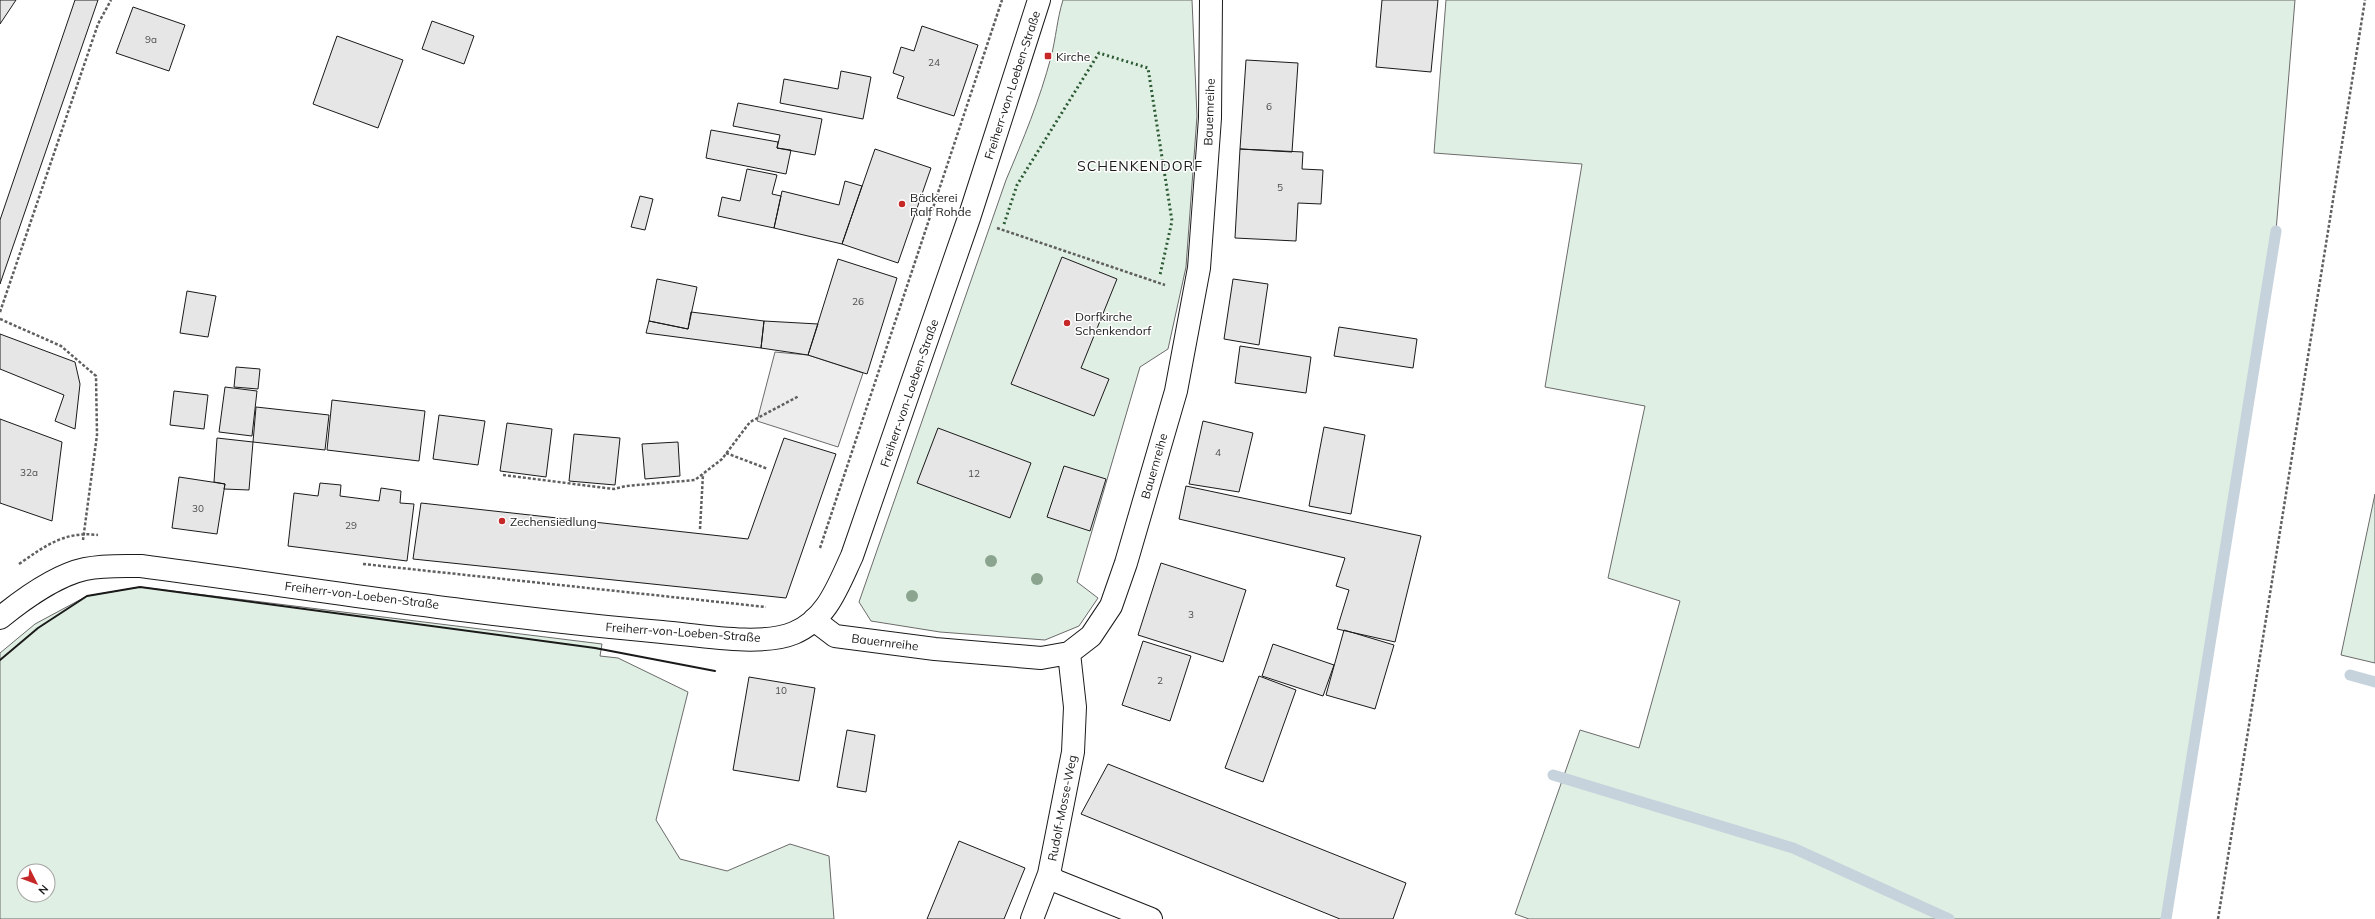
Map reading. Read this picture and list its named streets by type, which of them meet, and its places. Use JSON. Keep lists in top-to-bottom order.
{
  "streets": {
    "main road": ["Freiherr-von-Loeben-Straße", "Bauernreihe", "Rudolf-Mosse-Weg"]
  },
  "crossings": [
    ["Freiherr-von-Loeben-Straße", "Bauernreihe"],
    ["Bauernreihe", "Rudolf-Mosse-Weg"]
  ],
  "districts": ["SCHENKENDORF"],
  "places": {
    "transit": ["Kirche"],
    "other": ["Bäckerei Ralf Rohde", "Dorfkirche Schenkendorf", "Zechensiedlung"]
  },
  "house_numbers": [
    "9a",
    "24",
    "6",
    "5",
    "26",
    "4",
    "32a",
    "12",
    "30",
    "29",
    "3",
    "2",
    "10"
  ],
  "north": "bottom right"
}
